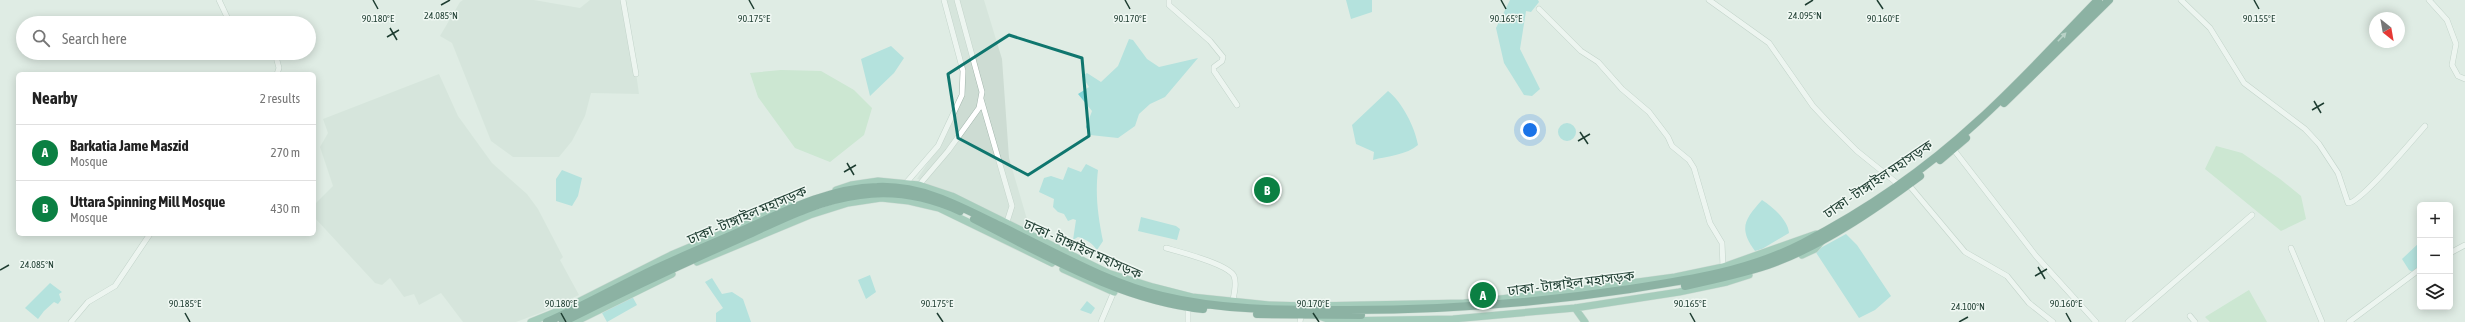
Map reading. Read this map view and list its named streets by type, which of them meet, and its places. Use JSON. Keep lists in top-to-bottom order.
{
  "streets": {
    "highway": ["ঢাকা - টাঙ্গাইল মহাসড়ক"]
  },
  "north": "bottom right",
  "page": {
    "search": "Search here",
    "heading": ["Nearby", "2 results"],
    "list": [
      {
        "mark": "A",
        "name": "Barkatia Jame Maszid",
        "note": "Mosque",
        "value": "270 m"
      },
      {
        "mark": "B",
        "name": "Uttara Spinning Mill Mosque",
        "note": "Mosque",
        "value": "430 m"
      }
    ],
    "pins": ["B", "A"],
    "map_buttons": ["+", "−"]
  },
  "coordinates": [
    "24.085°N",
    "24.095°N",
    "90.175°E",
    "90.170°E",
    "90.165°E",
    "90.180°E",
    "90.160°E",
    "90.155°E",
    "90.185°E",
    "24.100°N"
  ]
}
